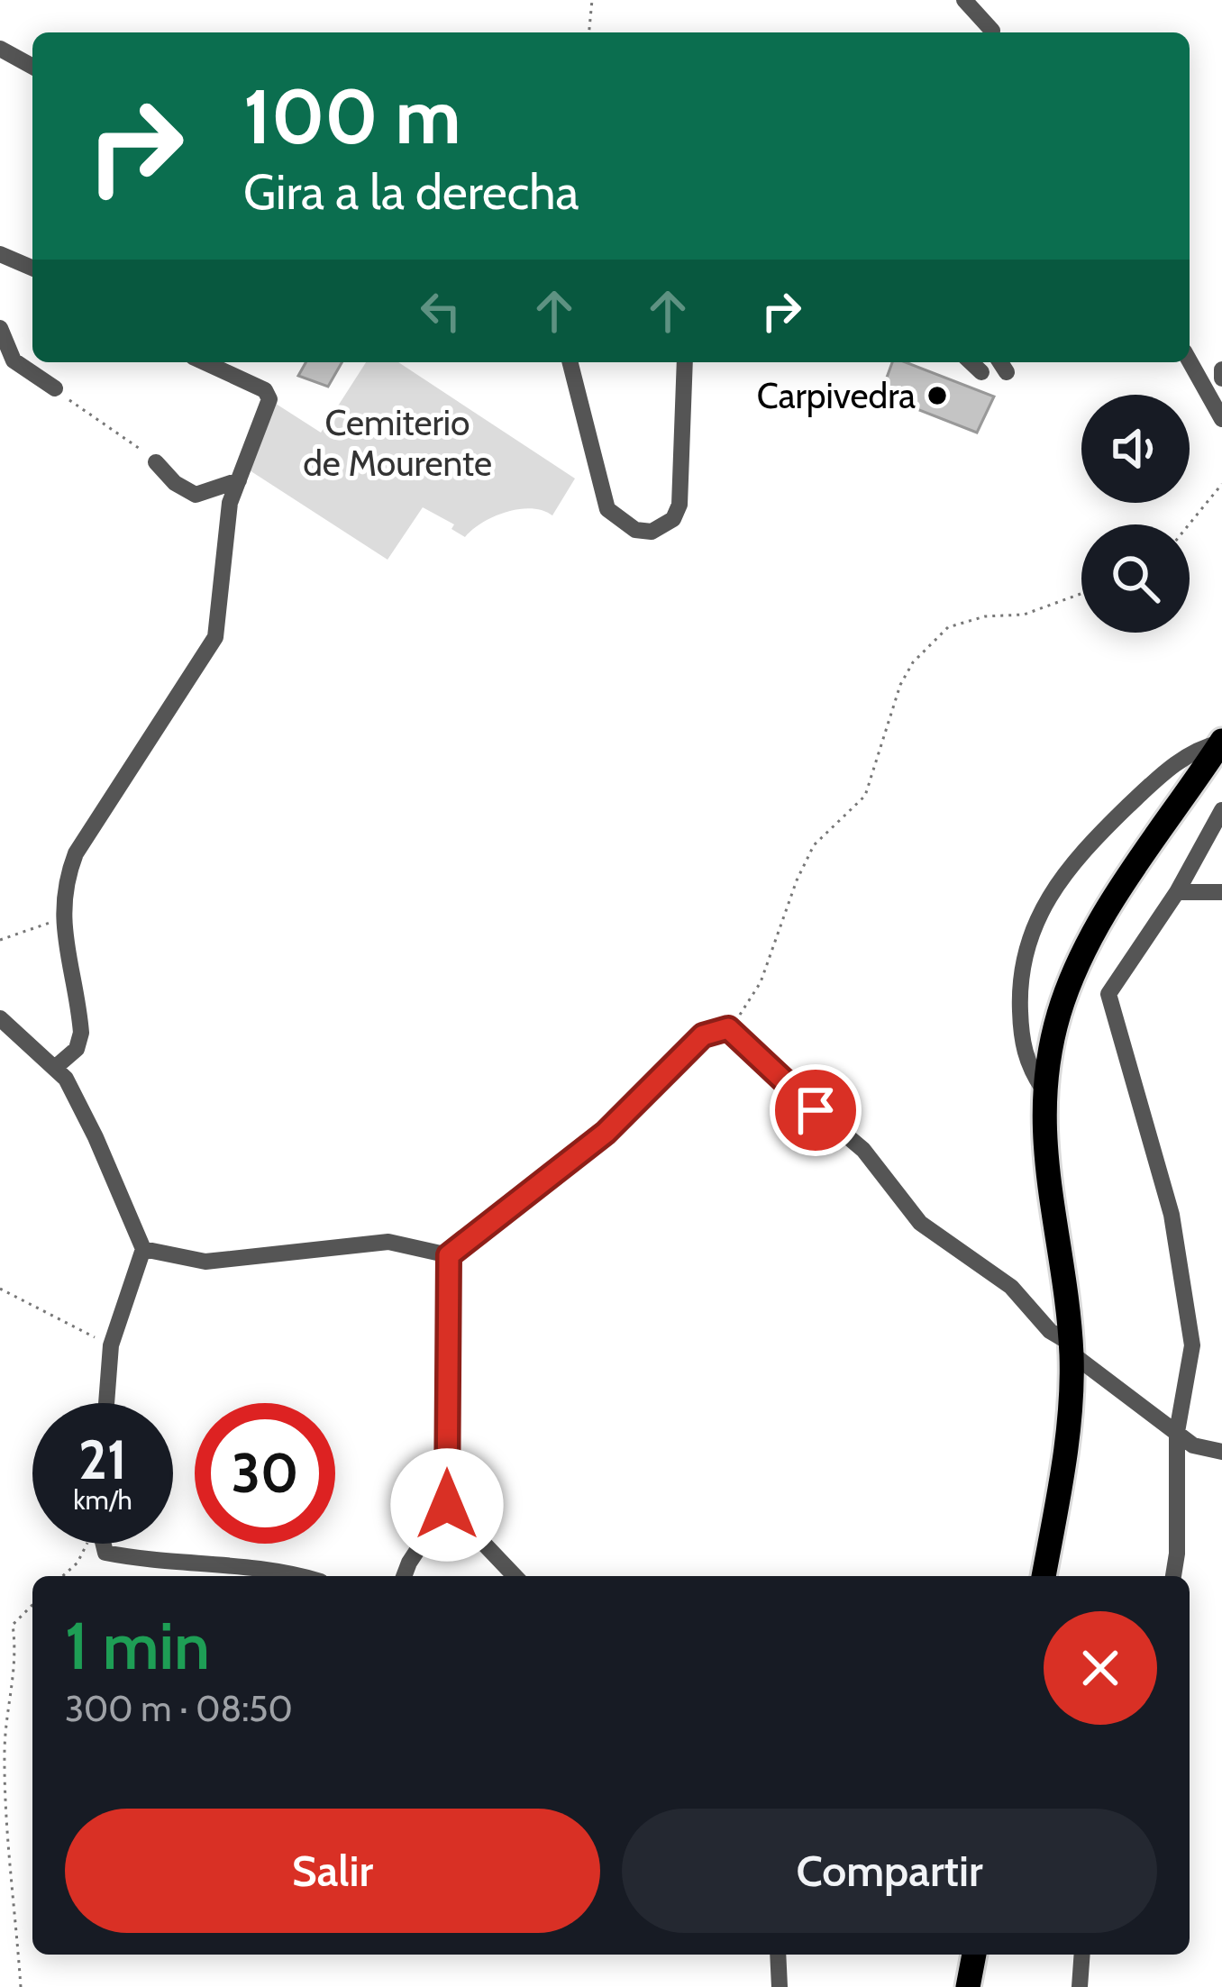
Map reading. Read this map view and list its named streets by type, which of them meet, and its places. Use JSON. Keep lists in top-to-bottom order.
{
  "parks": ["Cemiterio de Mourente"],
  "places": ["Carpivedra"],
  "page": {
    "turn": ["100 m", "Gira a la derecha"],
    "speed": "21 km/h",
    "limit": "30",
    "heading": ["1 min", "300 m · 08:50"],
    "buttons": ["Salir", "Compartir"]
  }
}
